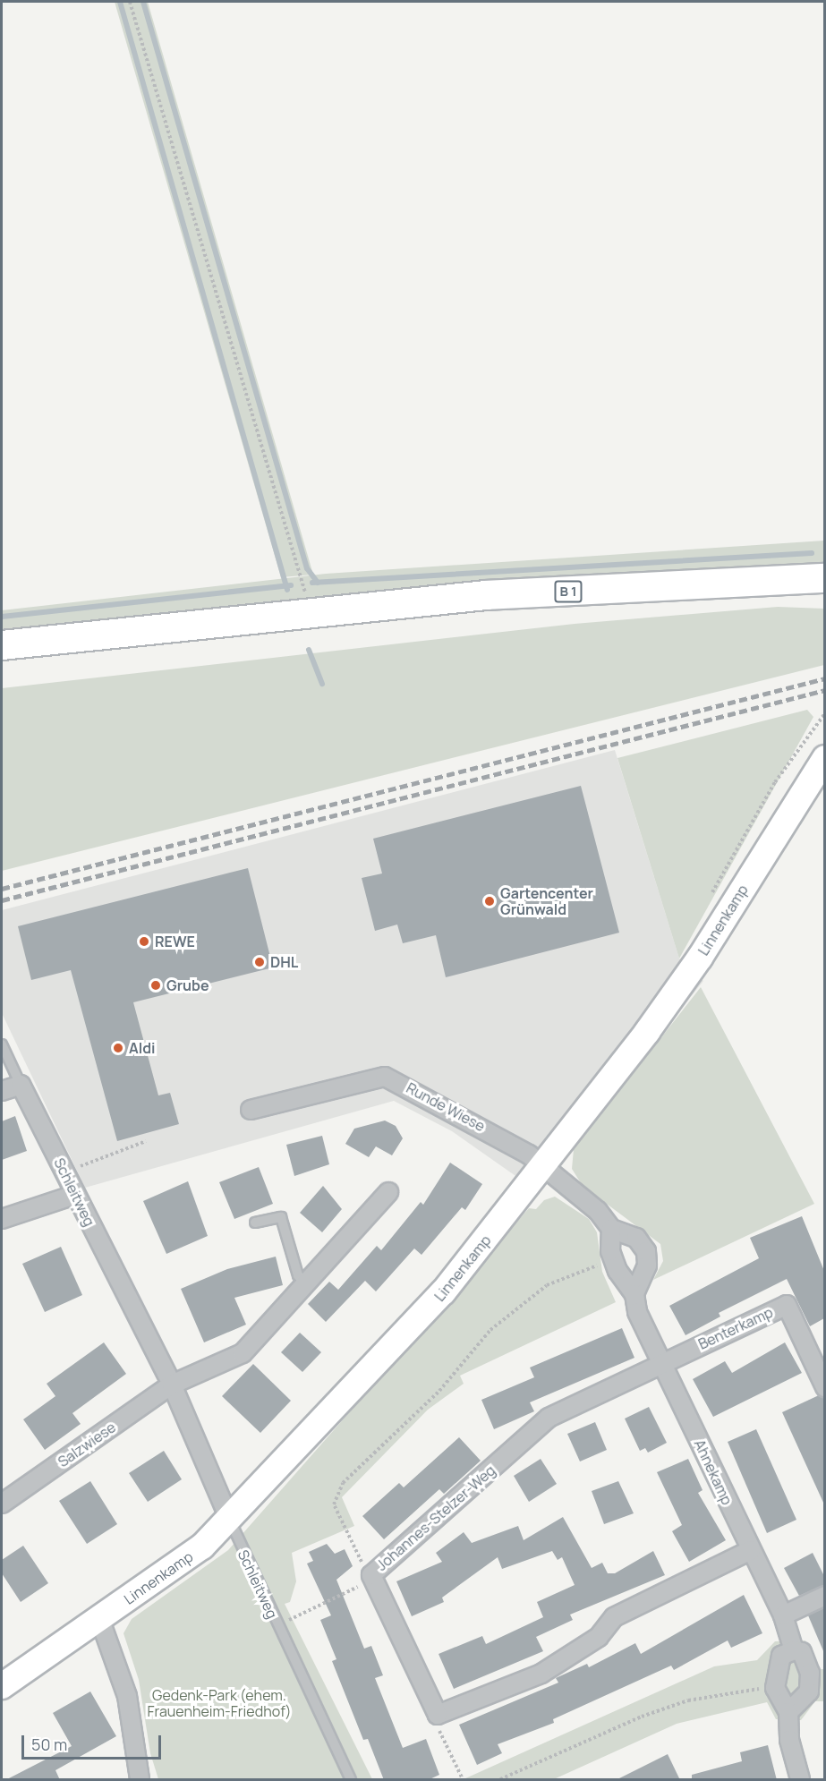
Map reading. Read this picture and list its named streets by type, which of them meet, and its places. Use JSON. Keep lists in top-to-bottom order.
{
  "streets": {
    "main road": ["B 1", "Linnenkamp"],
    "street": [
      "Runde Wiese",
      "Schleitweg",
      "Benterkamp",
      "Salzwiese",
      "Ahnekamp",
      "Johannes-Stelzer-Weg"
    ]
  },
  "crossings": [
    ["Linnenkamp", "Runde Wiese"],
    ["Linnenkamp", "Schleitweg"],
    ["Runde Wiese", "Ahnekamp"],
    ["Schleitweg", "Salzwiese"],
    ["Benterkamp", "Ahnekamp"],
    ["Benterkamp", "Johannes-Stelzer-Weg"],
    ["Ahnekamp", "Johannes-Stelzer-Weg"]
  ],
  "parks": ["Gedenk-Park (ehem. Frauenheim-Friedhof)"],
  "places": [
    "Gartencenter Grünwald",
    "REWE",
    "DHL",
    "Grube",
    "Aldi"
  ],
  "scale_bar": "50 m"
}
